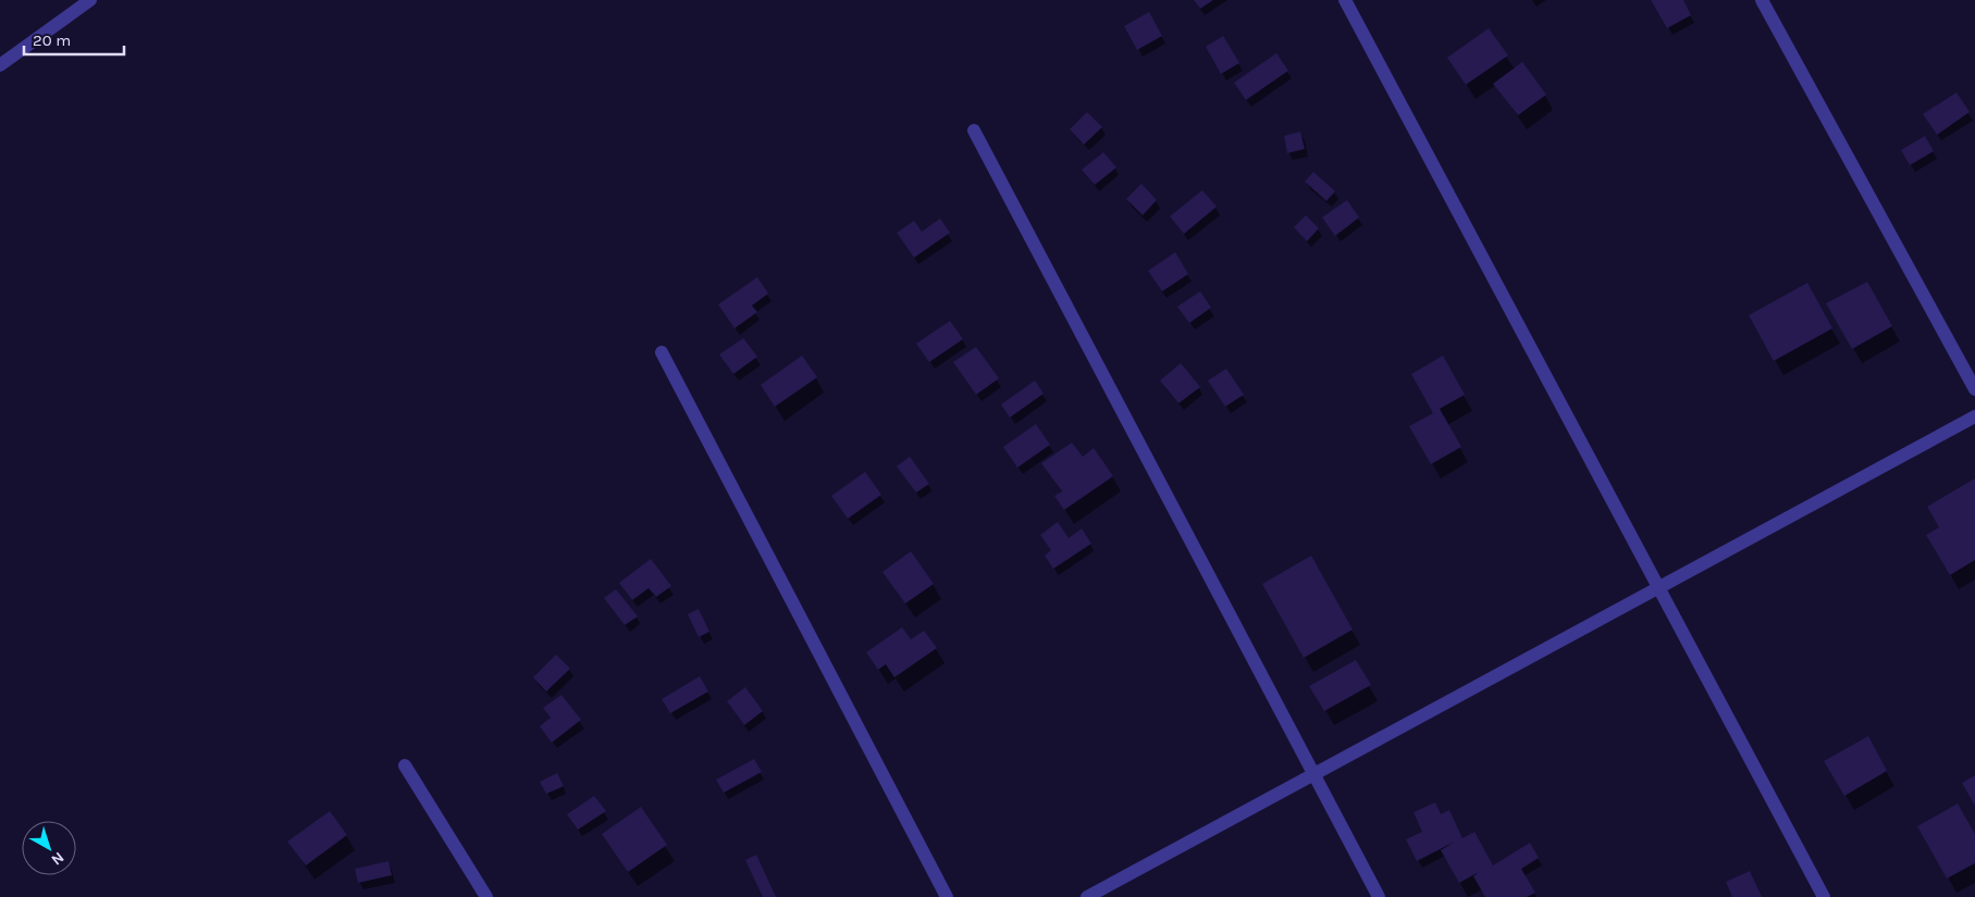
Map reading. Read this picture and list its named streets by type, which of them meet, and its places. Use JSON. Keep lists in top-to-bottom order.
{
  "scale_bar": "20 m",
  "north": "bottom right"
}
